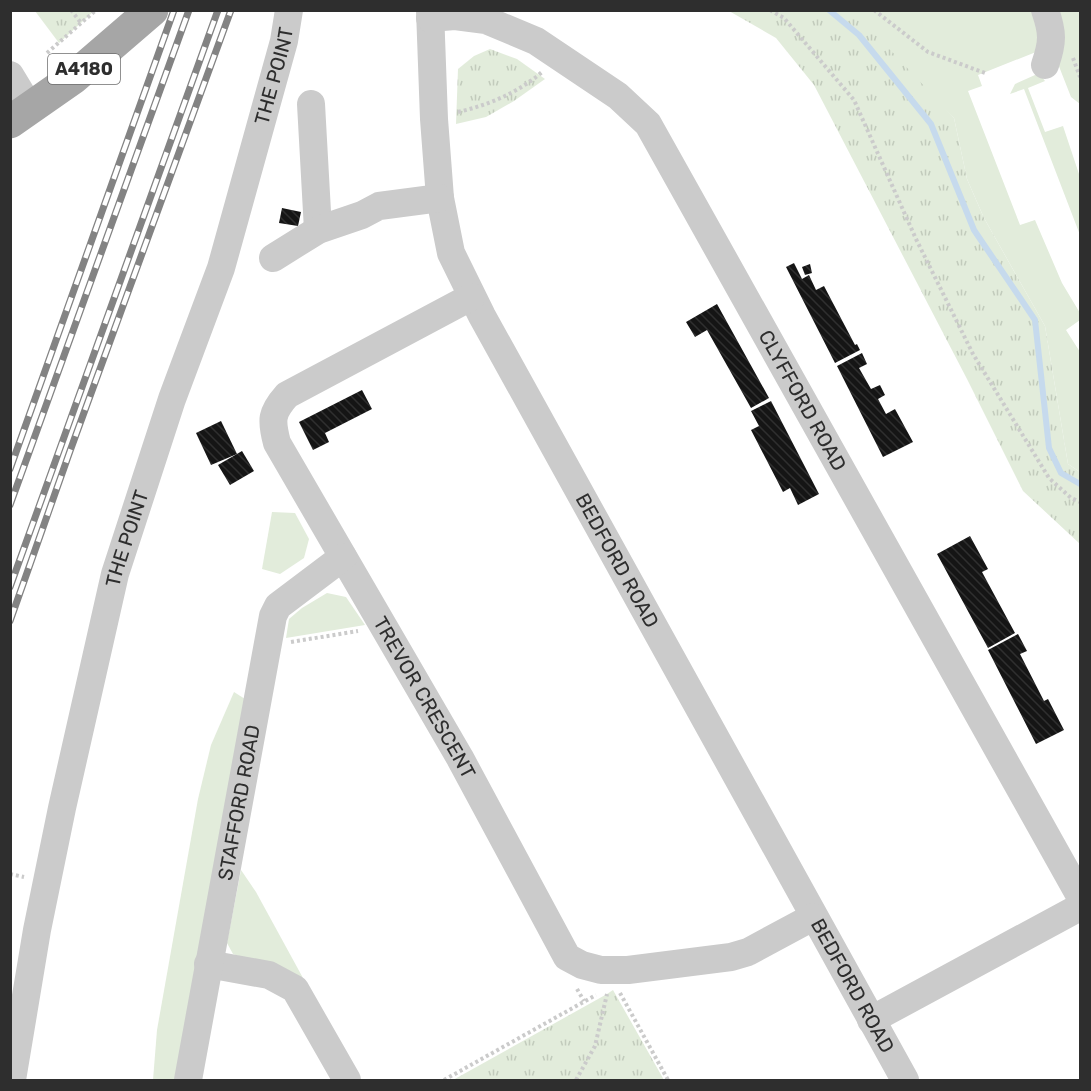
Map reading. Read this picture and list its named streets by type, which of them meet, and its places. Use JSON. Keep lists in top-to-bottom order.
{
  "streets": {
    "main road": ["A4180"],
    "street": [
      "THE POINT",
      "CLYFFORD ROAD",
      "BEDFORD ROAD",
      "TREVOR CRESCENT",
      "STAFFORD ROAD"
    ]
  },
  "crossings": [
    ["CLYFFORD ROAD", "BEDFORD ROAD"],
    ["BEDFORD ROAD", "TREVOR CRESCENT"],
    ["TREVOR CRESCENT", "STAFFORD ROAD"]
  ]
}
